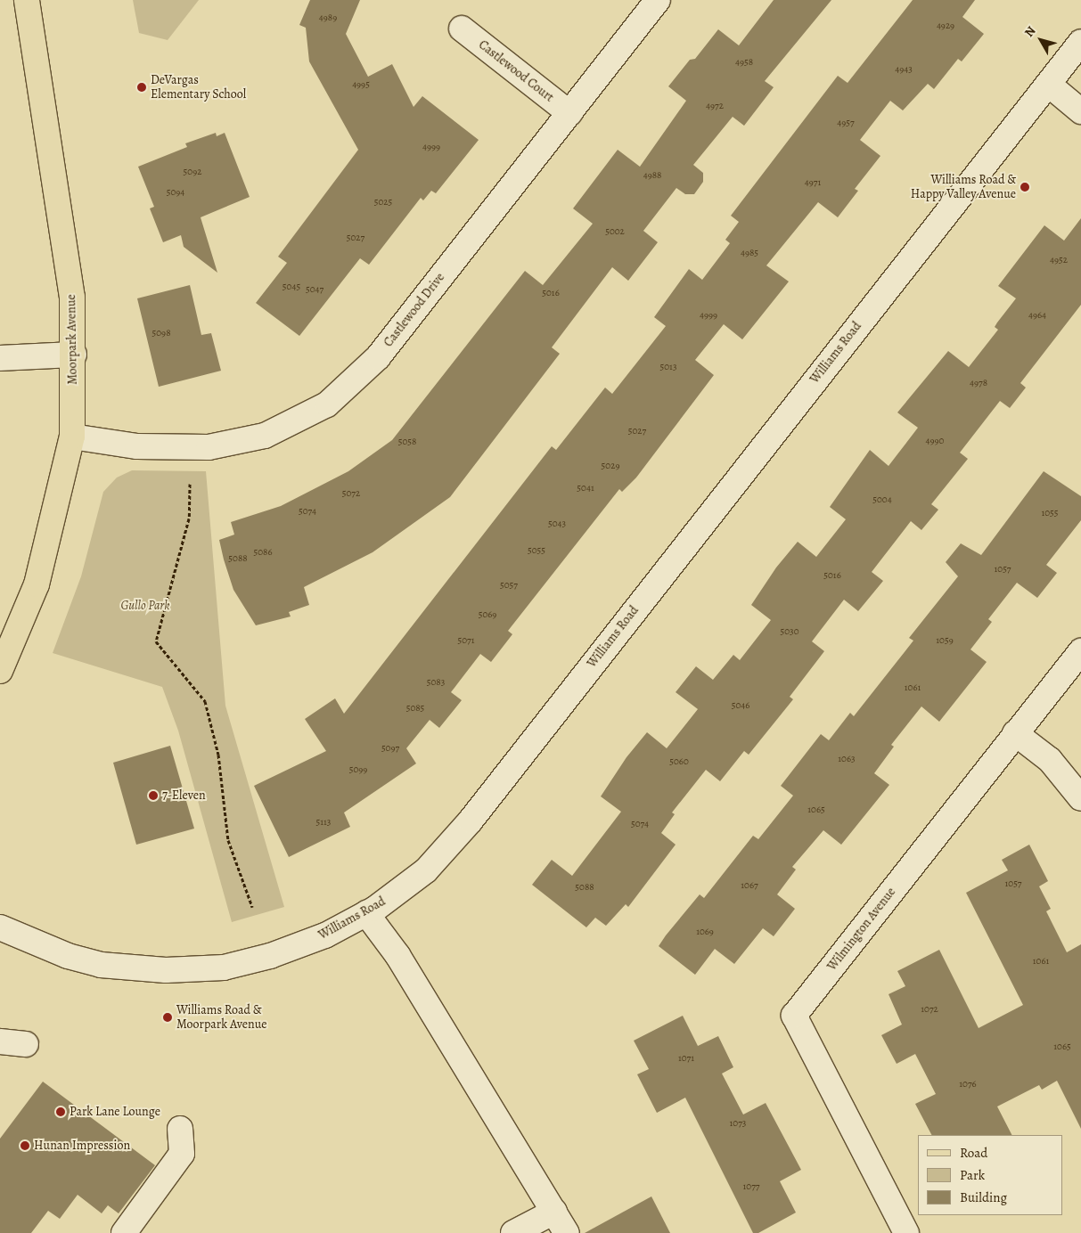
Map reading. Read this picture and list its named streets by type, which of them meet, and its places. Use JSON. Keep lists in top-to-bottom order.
{
  "streets": {
    "main road": ["Moorpark Avenue"],
    "street": [
      "Castlewood Court",
      "Castlewood Drive",
      "Williams Road",
      "Wilmington Avenue"
    ]
  },
  "crossings": [
    ["Castlewood Court", "Castlewood Drive"],
    ["Castlewood Drive", "Moorpark Avenue"]
  ],
  "parks": ["Gullo Park"],
  "places": [
    "DeVargas Elementary School",
    "Williams Road & Happy Valley Avenue",
    "7-Eleven",
    "Williams Road & Moorpark Avenue",
    "Park Lane Lounge",
    "Hunan Impression"
  ],
  "house_numbers": [
    "4989",
    "4929",
    "4958",
    "4943",
    "4995",
    "4972",
    "4957",
    "4999",
    "5092",
    "4988",
    "4971",
    "5094",
    "5025",
    "5002",
    "5027",
    "4985",
    "4952",
    "5045",
    "5047",
    "5016",
    "4999",
    "4964",
    "5098",
    "5013",
    "4978",
    "5027",
    "4990",
    "5058",
    "5029",
    "5041",
    "5072",
    "5004",
    "5074",
    "1055",
    "5043",
    "5055",
    "5086",
    "5088",
    "1057",
    "5016",
    "5057",
    "5069",
    "5030",
    "5071",
    "1059",
    "5083",
    "1061",
    "5046",
    "5085",
    "5097",
    "1063",
    "5060",
    "5099",
    "1065",
    "5113",
    "5074",
    "1057",
    "1067",
    "5088",
    "1069",
    "1061",
    "1072",
    "1065",
    "1071",
    "1076",
    "1073",
    "1077"
  ],
  "legend": ["Road", "Park", "Building"],
  "north": "top left"
}
